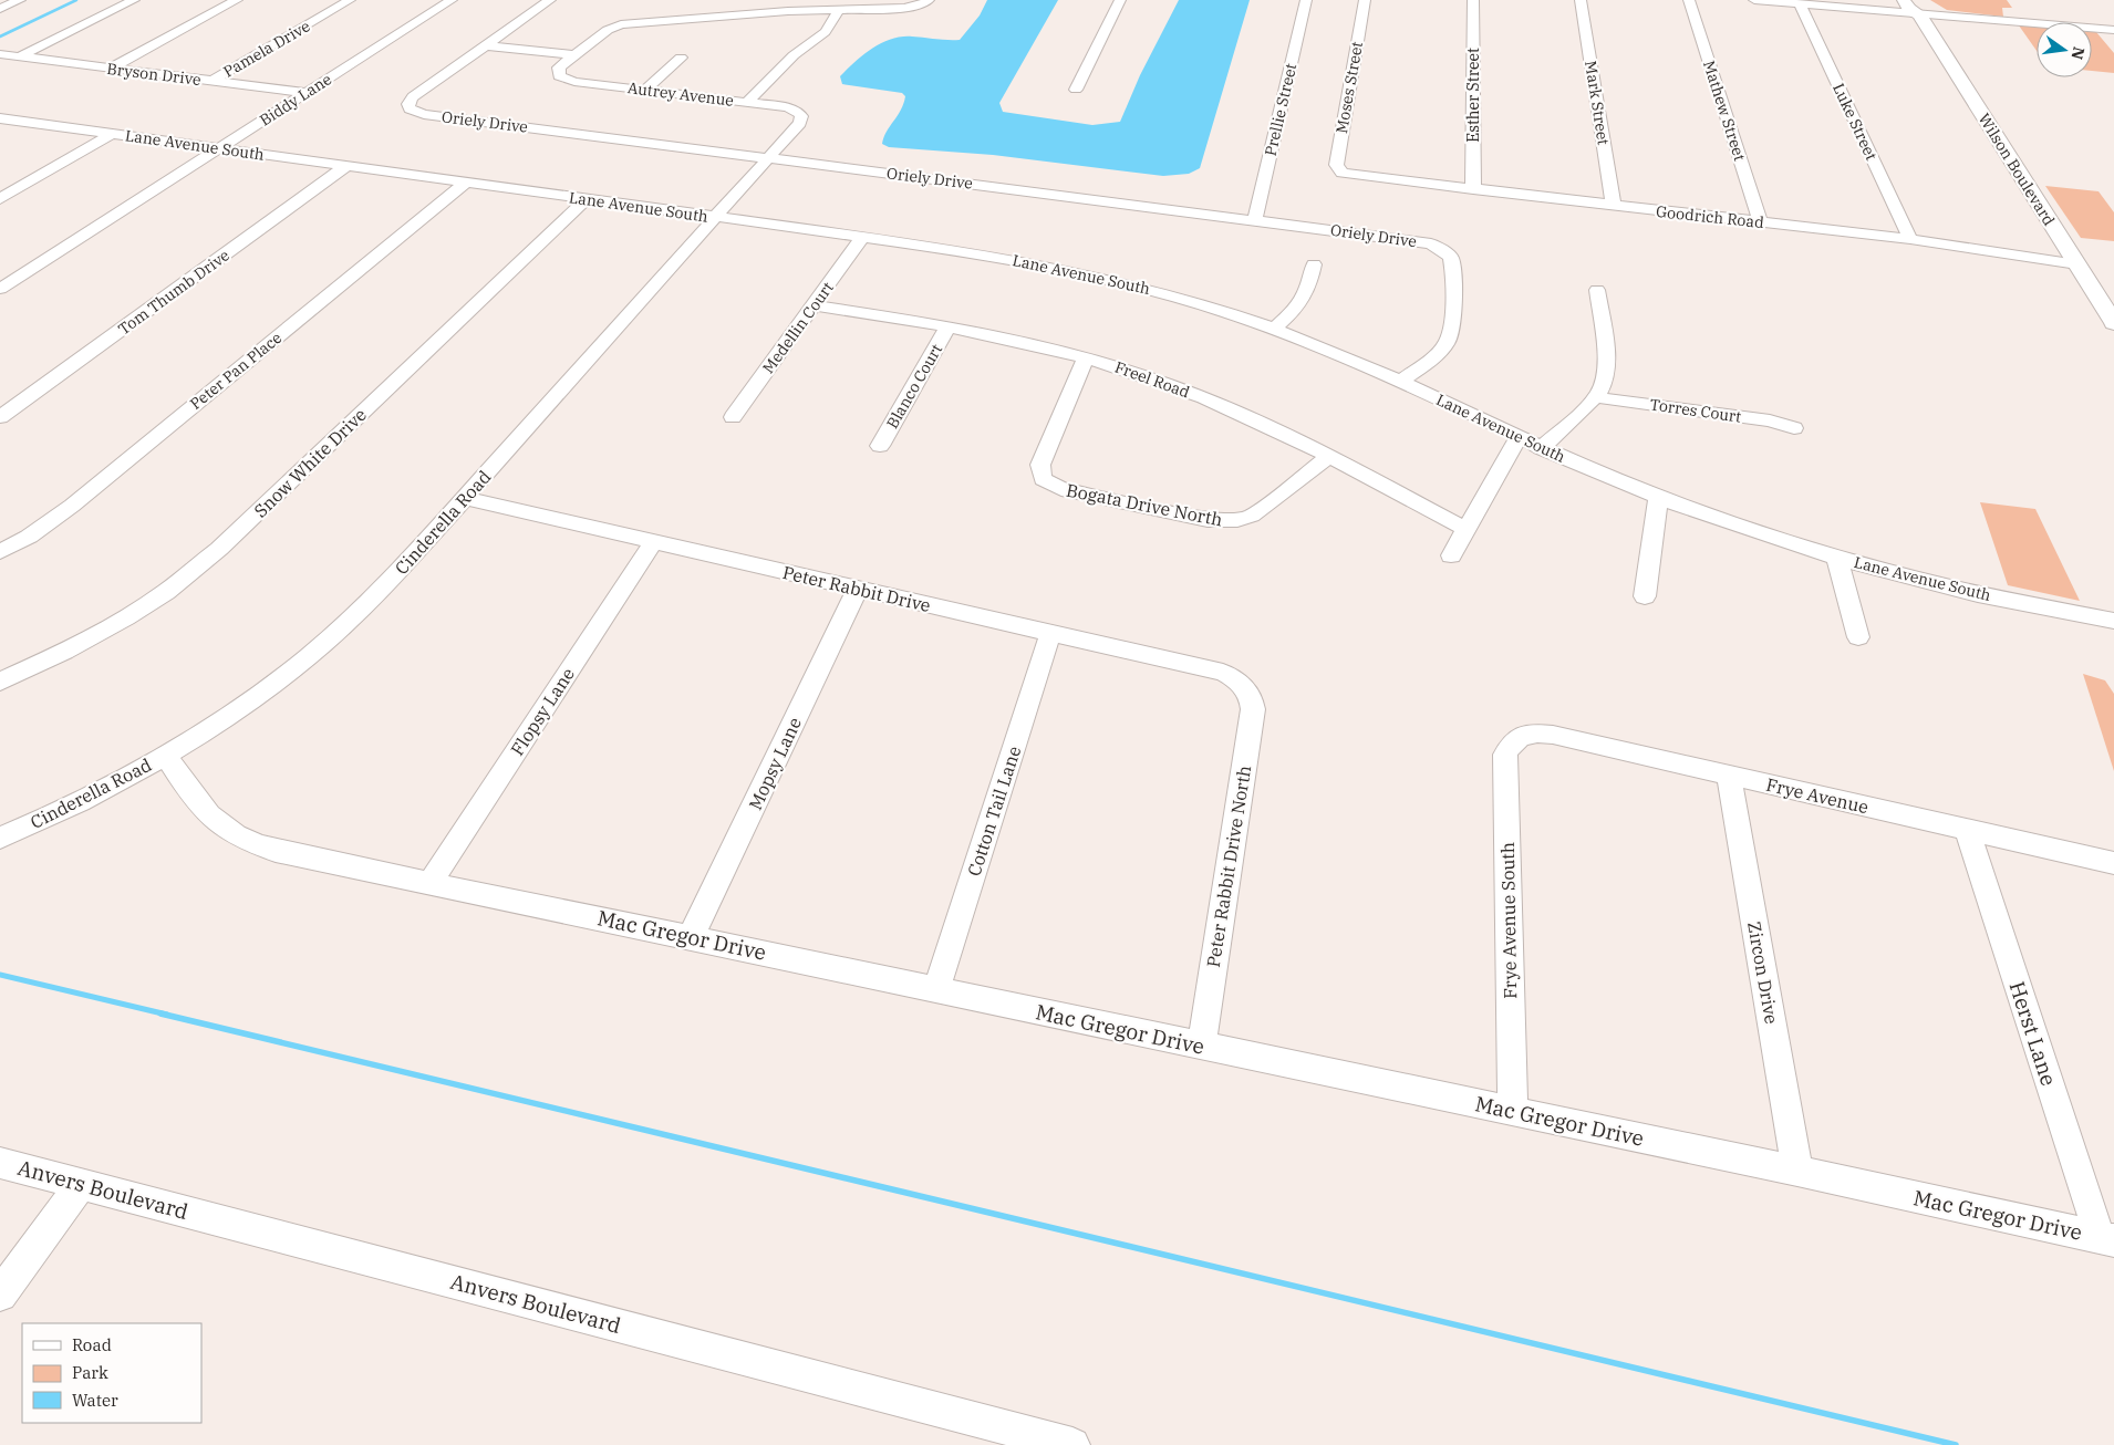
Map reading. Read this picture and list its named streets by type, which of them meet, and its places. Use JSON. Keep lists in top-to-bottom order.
{
  "streets": {
    "main road": ["Wilson Boulevard"],
    "street": [
      "Pamela Drive",
      "Bryson Drive",
      "Moses Street",
      "Autrey Avenue",
      "Esther Street",
      "Biddy Lane",
      "Mark Street",
      "Prellie Street",
      "Mathew Street",
      "Oriely Drive",
      "Luke Street",
      "Lane Avenue South",
      "Goodrich Road",
      "Tom Thumb Drive",
      "Medellin Court",
      "Peter Pan Place",
      "Freel Road",
      "Blanco Court",
      "Torres Court",
      "Snow White Drive",
      "Bogata Drive North",
      "Cinderella Road",
      "Peter Rabbit Drive",
      "Flopsy Lane",
      "Mopsy Lane",
      "Frye Avenue",
      "Cotton Tail Lane",
      "Peter Rabbit Drive North",
      "Frye Avenue South",
      "Mac Gregor Drive",
      "Zircon Drive",
      "Herst Lane",
      "Anvers Boulevard"
    ]
  },
  "crossings": [
    ["Pamela Drive", "Bryson Drive"],
    ["Bryson Drive", "Biddy Lane"],
    ["Moses Street", "Goodrich Road"],
    ["Autrey Avenue", "Cinderella Road"],
    ["Esther Street", "Goodrich Road"],
    ["Biddy Lane", "Lane Avenue South"],
    ["Mark Street", "Goodrich Road"],
    ["Prellie Street", "Oriely Drive"],
    ["Mathew Street", "Goodrich Road"],
    ["Oriely Drive", "Lane Avenue South"],
    ["Oriely Drive", "Cinderella Road"],
    ["Luke Street", "Goodrich Road"],
    ["Lane Avenue South", "Tom Thumb Drive"],
    ["Lane Avenue South", "Medellin Court"],
    ["Lane Avenue South", "Peter Pan Place"],
    ["Lane Avenue South", "Snow White Drive"],
    ["Lane Avenue South", "Cinderella Road"],
    ["Wilson Boulevard", "Goodrich Road"],
    ["Medellin Court", "Freel Road"],
    ["Freel Road", "Blanco Court"],
    ["Freel Road", "Bogata Drive North"],
    ["Cinderella Road", "Peter Rabbit Drive"],
    ["Cinderella Road", "Mac Gregor Drive"],
    ["Peter Rabbit Drive", "Flopsy Lane"],
    ["Peter Rabbit Drive", "Mopsy Lane"],
    ["Peter Rabbit Drive", "Cotton Tail Lane"],
    ["Peter Rabbit Drive", "Peter Rabbit Drive North"],
    ["Flopsy Lane", "Mac Gregor Drive"],
    ["Mopsy Lane", "Mac Gregor Drive"],
    ["Frye Avenue", "Frye Avenue South"],
    ["Frye Avenue", "Zircon Drive"],
    ["Frye Avenue", "Herst Lane"],
    ["Cotton Tail Lane", "Mac Gregor Drive"],
    ["Peter Rabbit Drive North", "Mac Gregor Drive"],
    ["Frye Avenue South", "Mac Gregor Drive"],
    ["Mac Gregor Drive", "Zircon Drive"],
    ["Mac Gregor Drive", "Herst Lane"]
  ],
  "legend": ["Road", "Park", "Water"],
  "north": "right"
}
